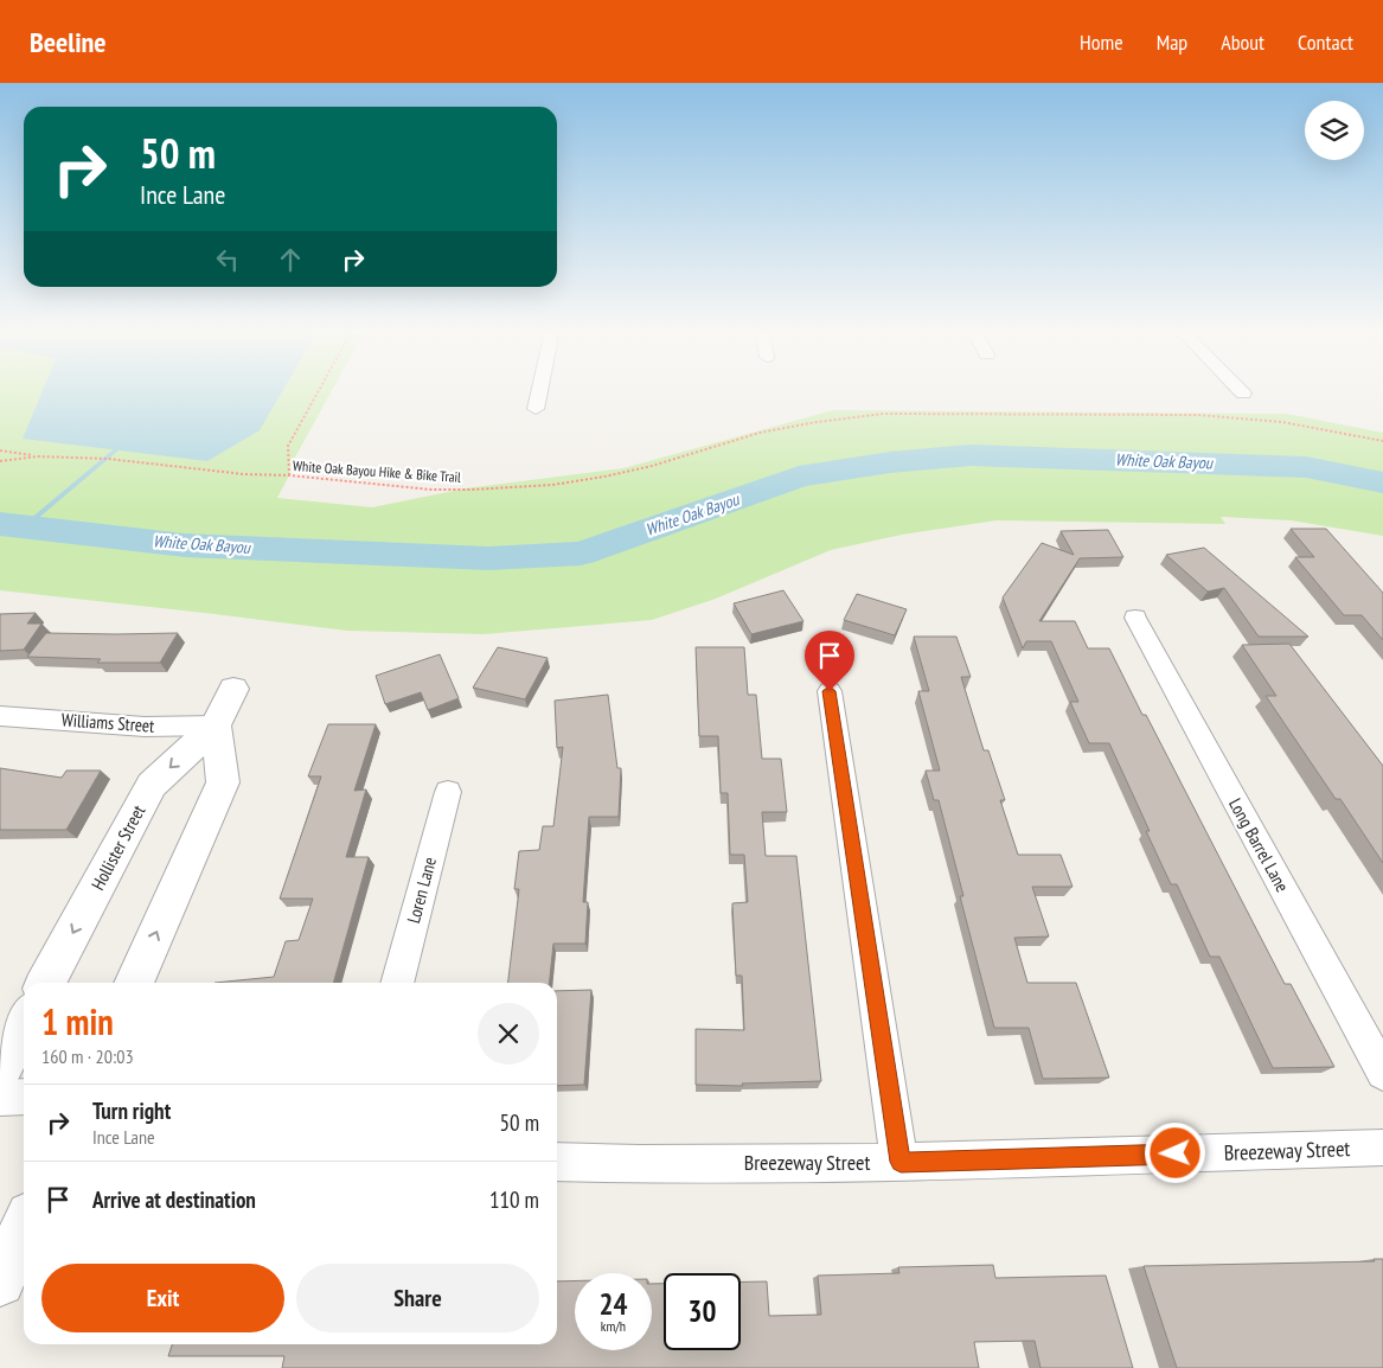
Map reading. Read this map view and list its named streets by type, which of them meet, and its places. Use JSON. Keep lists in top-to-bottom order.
{
  "streets": {
    "street": [
      "Williams Street",
      "Long Barrel Lane",
      "Hollister Street",
      "Loren Lane",
      "Breezeway Street"
    ],
    "path": ["White Oak Bayou Hike & Bike Trail"]
  },
  "crossings": [
    ["Williams Street", "Hollister Street"]
  ],
  "water": ["White Oak Bayou"],
  "page": {
    "header": "Beeline",
    "nav": [
      "Home",
      "Map",
      "About",
      "Contact"
    ],
    "turn": ["50 m", "Ince Lane"],
    "heading": ["1 min", "160 m · 20:03"],
    "list": [
      {
        "name": "Turn right",
        "note": "Ince Lane",
        "value": "50 m"
      },
      {
        "name": "Arrive at destination",
        "value": "110 m"
      }
    ],
    "buttons": ["Exit", "Share"],
    "speed": "24 km/h",
    "limit": "30"
  }
}
